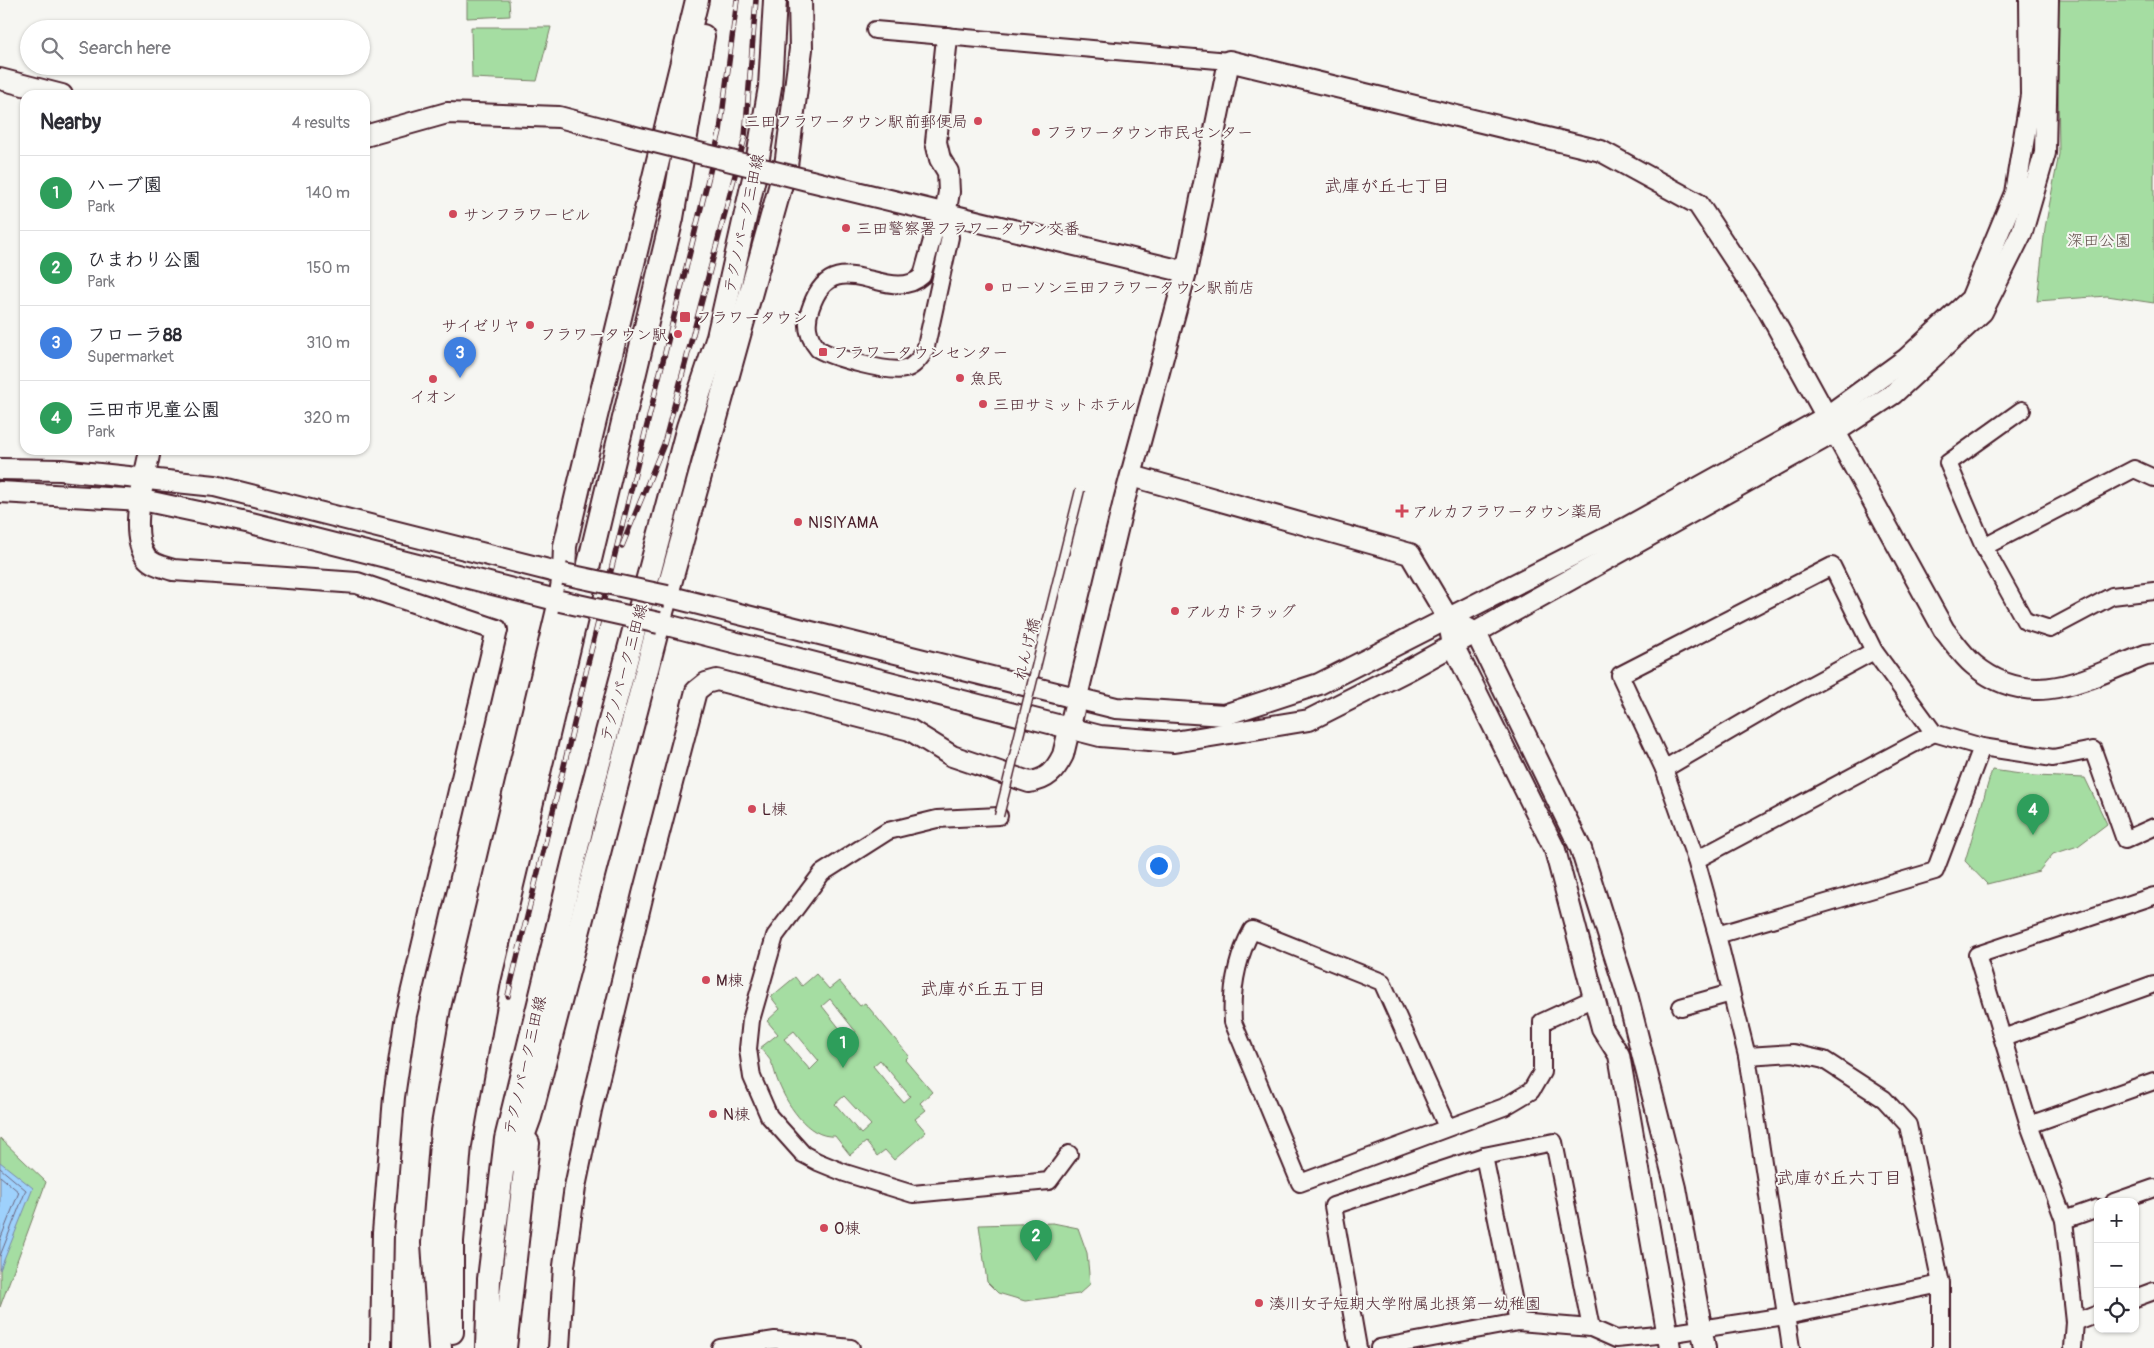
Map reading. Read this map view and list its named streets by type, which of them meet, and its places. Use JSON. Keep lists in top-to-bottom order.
{
  "streets": {
    "main road": ["テクノパーク三田線"],
    "lane": ["れんげ橋"]
  },
  "districts": ["武庫が丘七丁目", "武庫が丘五丁目", "武庫が丘六丁目"],
  "parks": ["深田公園"],
  "places": {
    "other": [
      "三田フラワータウン駅前郵便局",
      "フラワータウン市民センター",
      "サンフラワービル",
      "三田警察署フラワータウン交番",
      "ローソン三田フラワータウン駅前店",
      "サイゼリヤ",
      "フラワータウン駅",
      "魚民",
      "イオン",
      "三田サミットホテル",
      "NISIYAMA",
      "アルカドラッグ",
      "L棟",
      "M棟",
      "N棟",
      "O棟",
      "湊川女子短期大学附属北摂第一幼稚園"
    ],
    "transit": ["フラワータウン", "フラワータウンセンター"],
    "health": ["アルカフラワータウン薬局"]
  },
  "page": {
    "search": "Search here",
    "heading": ["Nearby", "4 results"],
    "list": [
      {
        "mark": "1",
        "name": "ハーブ園",
        "note": "Park",
        "value": "140 m"
      },
      {
        "mark": "2",
        "name": "ひまわり公園",
        "note": "Park",
        "value": "150 m"
      },
      {
        "mark": "3",
        "name": "フローラ88",
        "note": "Supermarket",
        "value": "310 m"
      },
      {
        "mark": "4",
        "name": "三田市児童公園",
        "note": "Park",
        "value": "320 m"
      }
    ],
    "pins": [
      "3",
      "4",
      "1",
      "2"
    ],
    "map_buttons": ["+", "−"]
  }
}
